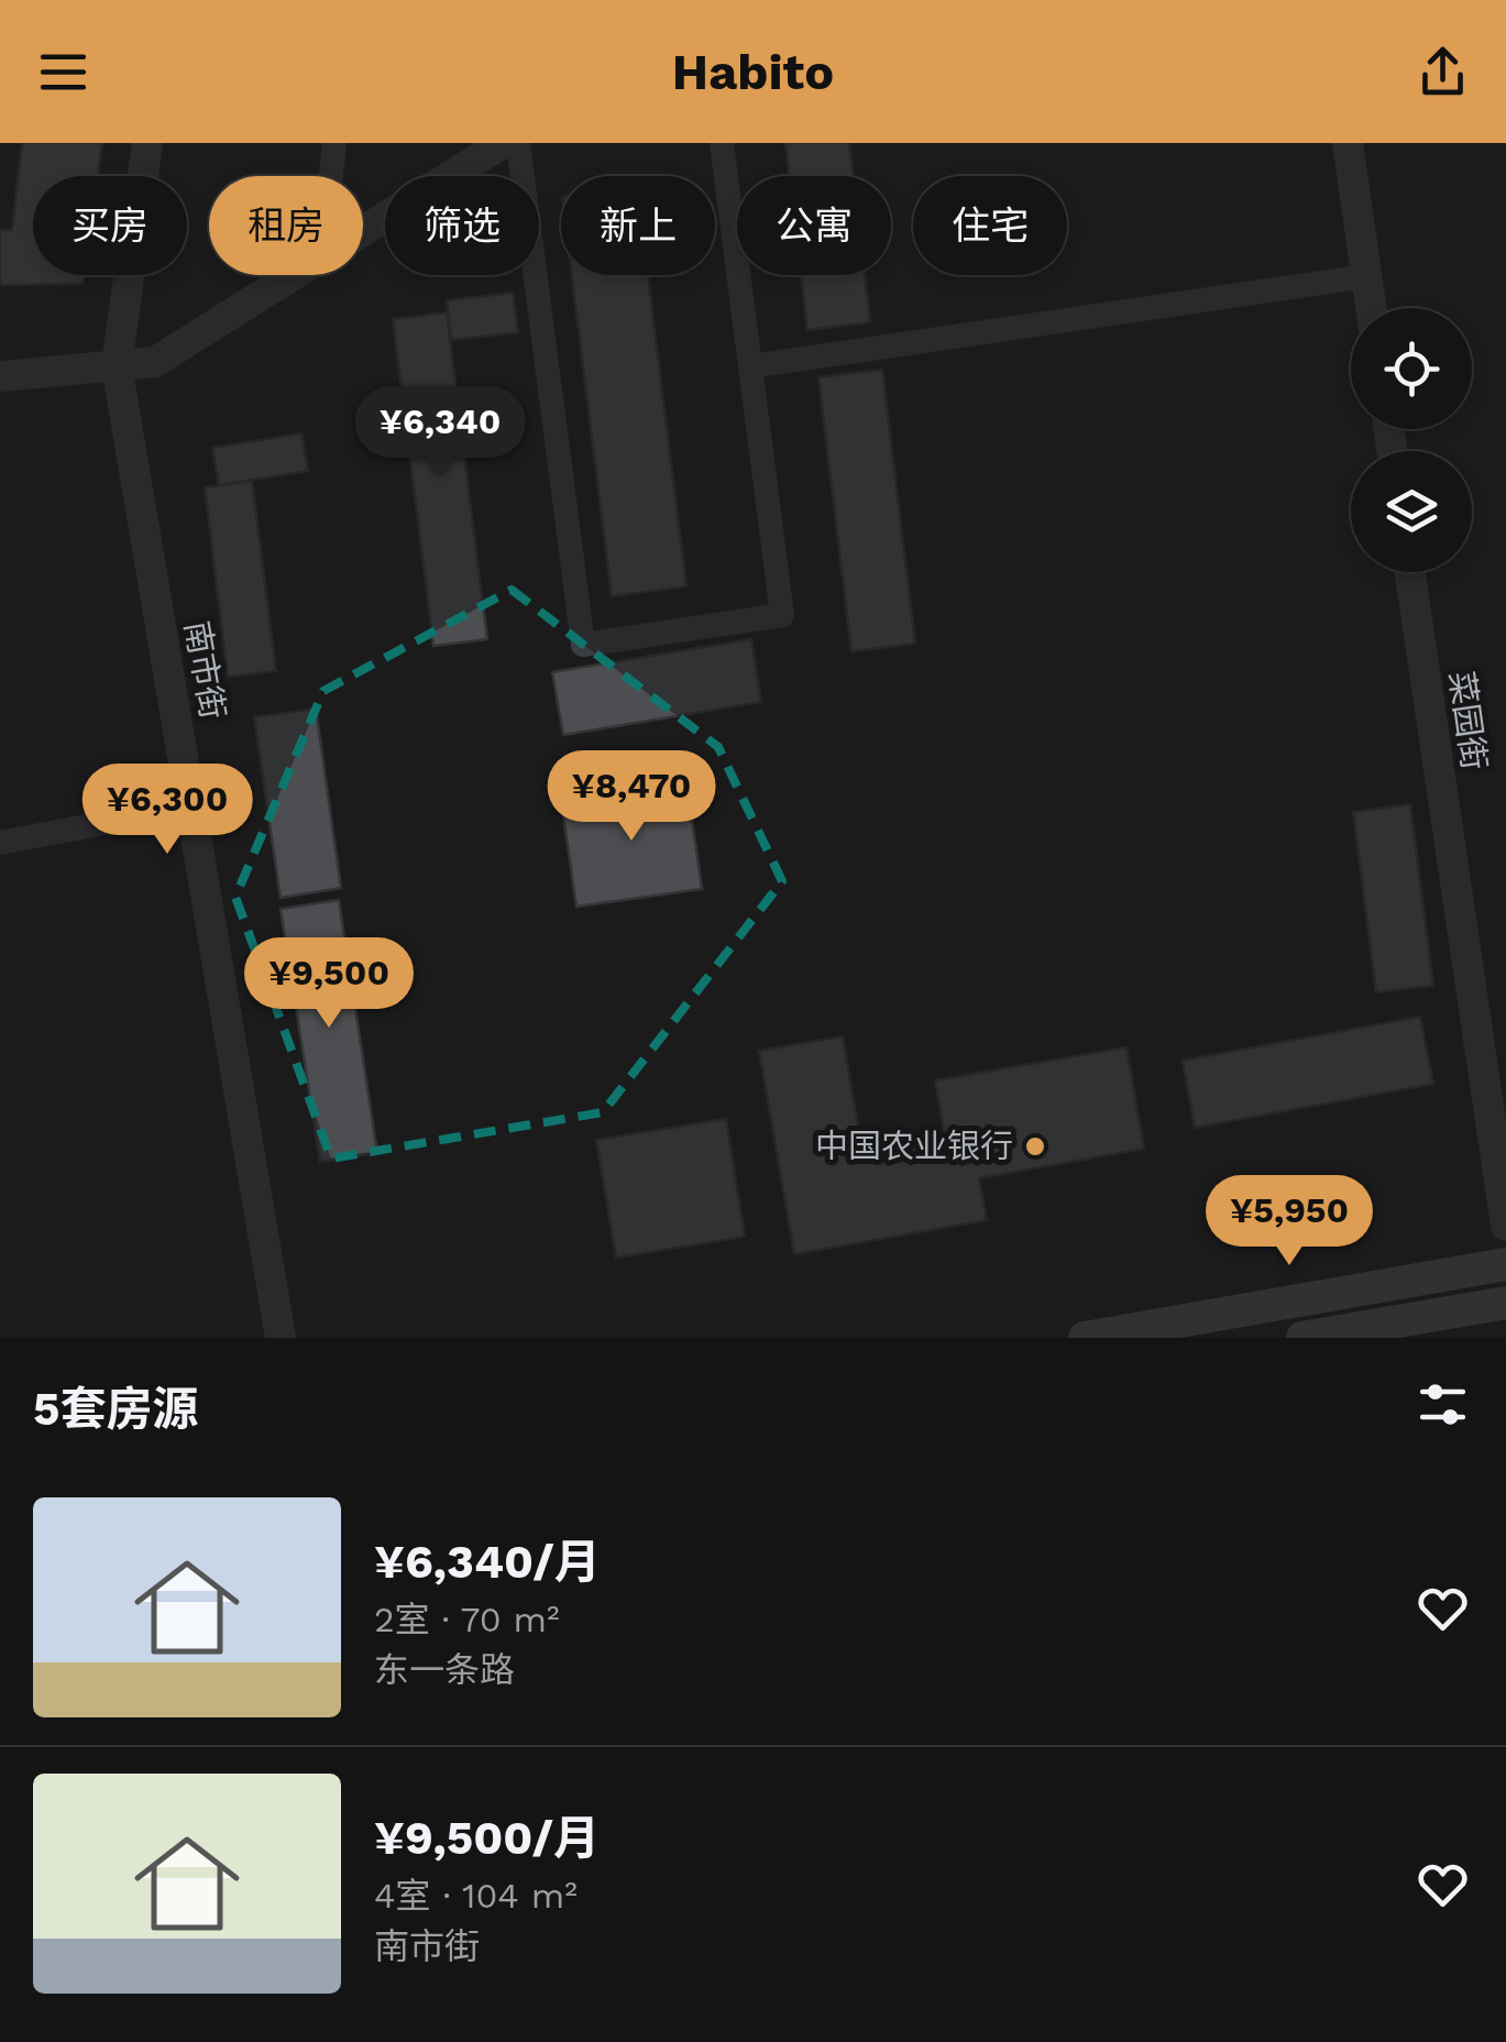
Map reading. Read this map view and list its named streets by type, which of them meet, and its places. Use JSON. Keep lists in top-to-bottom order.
{
  "streets": {
    "street": ["南市街", "菜园街"]
  },
  "places": ["中国农业银行"],
  "page": {
    "header": "Habito",
    "chip": [
      "买房",
      "租房",
      "筛选",
      "新上",
      "公寓",
      "住宅"
    ],
    "price": [
      "¥6,340",
      "¥8,470",
      "¥6,300",
      "¥9,500",
      "¥5,950"
    ],
    "heading": "5套房源",
    "list": [
      {
        "name": "¥6,340/月",
        "note": "2室 · 70 m² · 东一条路"
      },
      {
        "name": "¥9,500/月",
        "note": "4室 · 104 m² · 南市街"
      }
    ]
  }
}
